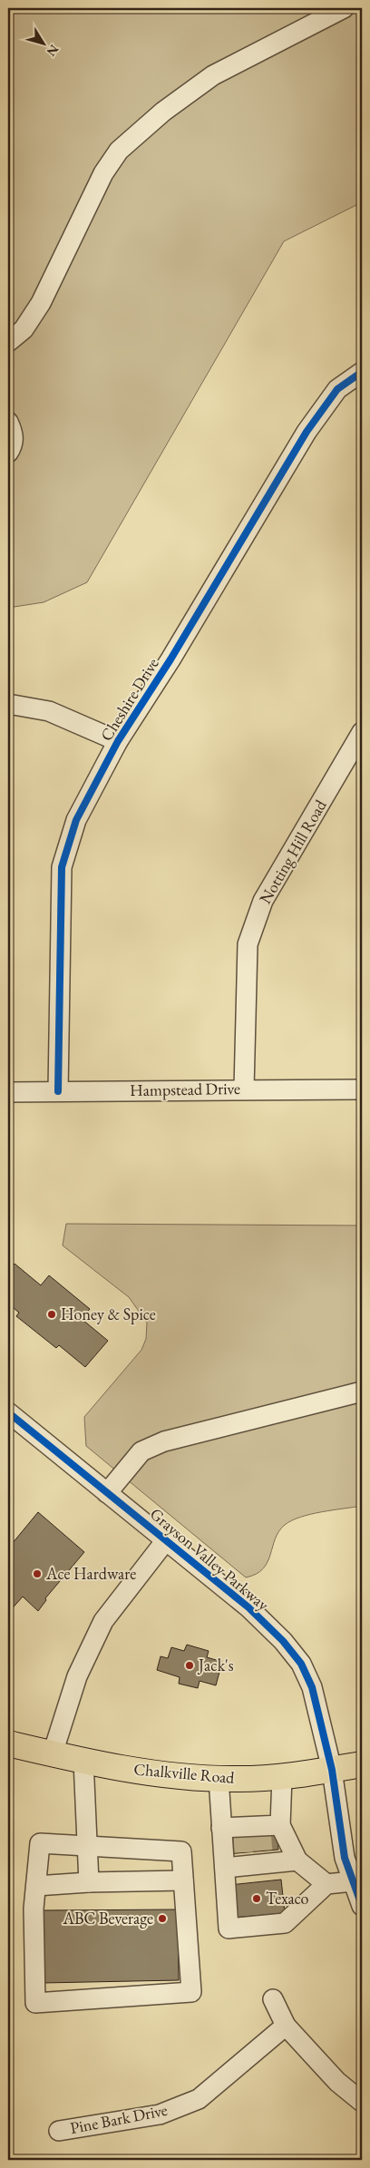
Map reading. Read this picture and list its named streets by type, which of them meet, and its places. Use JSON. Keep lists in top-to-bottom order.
{
  "streets": {
    "main road": ["Chalkville Road"],
    "street": [
      "Cheshire Drive",
      "Notting Hill Road",
      "Hampstead Drive",
      "Grayson Valley Parkway",
      "Pine Bark Drive"
    ]
  },
  "crossings": [
    ["Cheshire Drive", "Hampstead Drive"],
    ["Notting Hill Road", "Hampstead Drive"],
    ["Grayson Valley Parkway", "Chalkville Road"]
  ],
  "places": [
    "Honey & Spice",
    "Ace Hardware",
    "Jack's",
    "Texaco",
    "ABC Beverage"
  ],
  "north": "bottom right"
}
